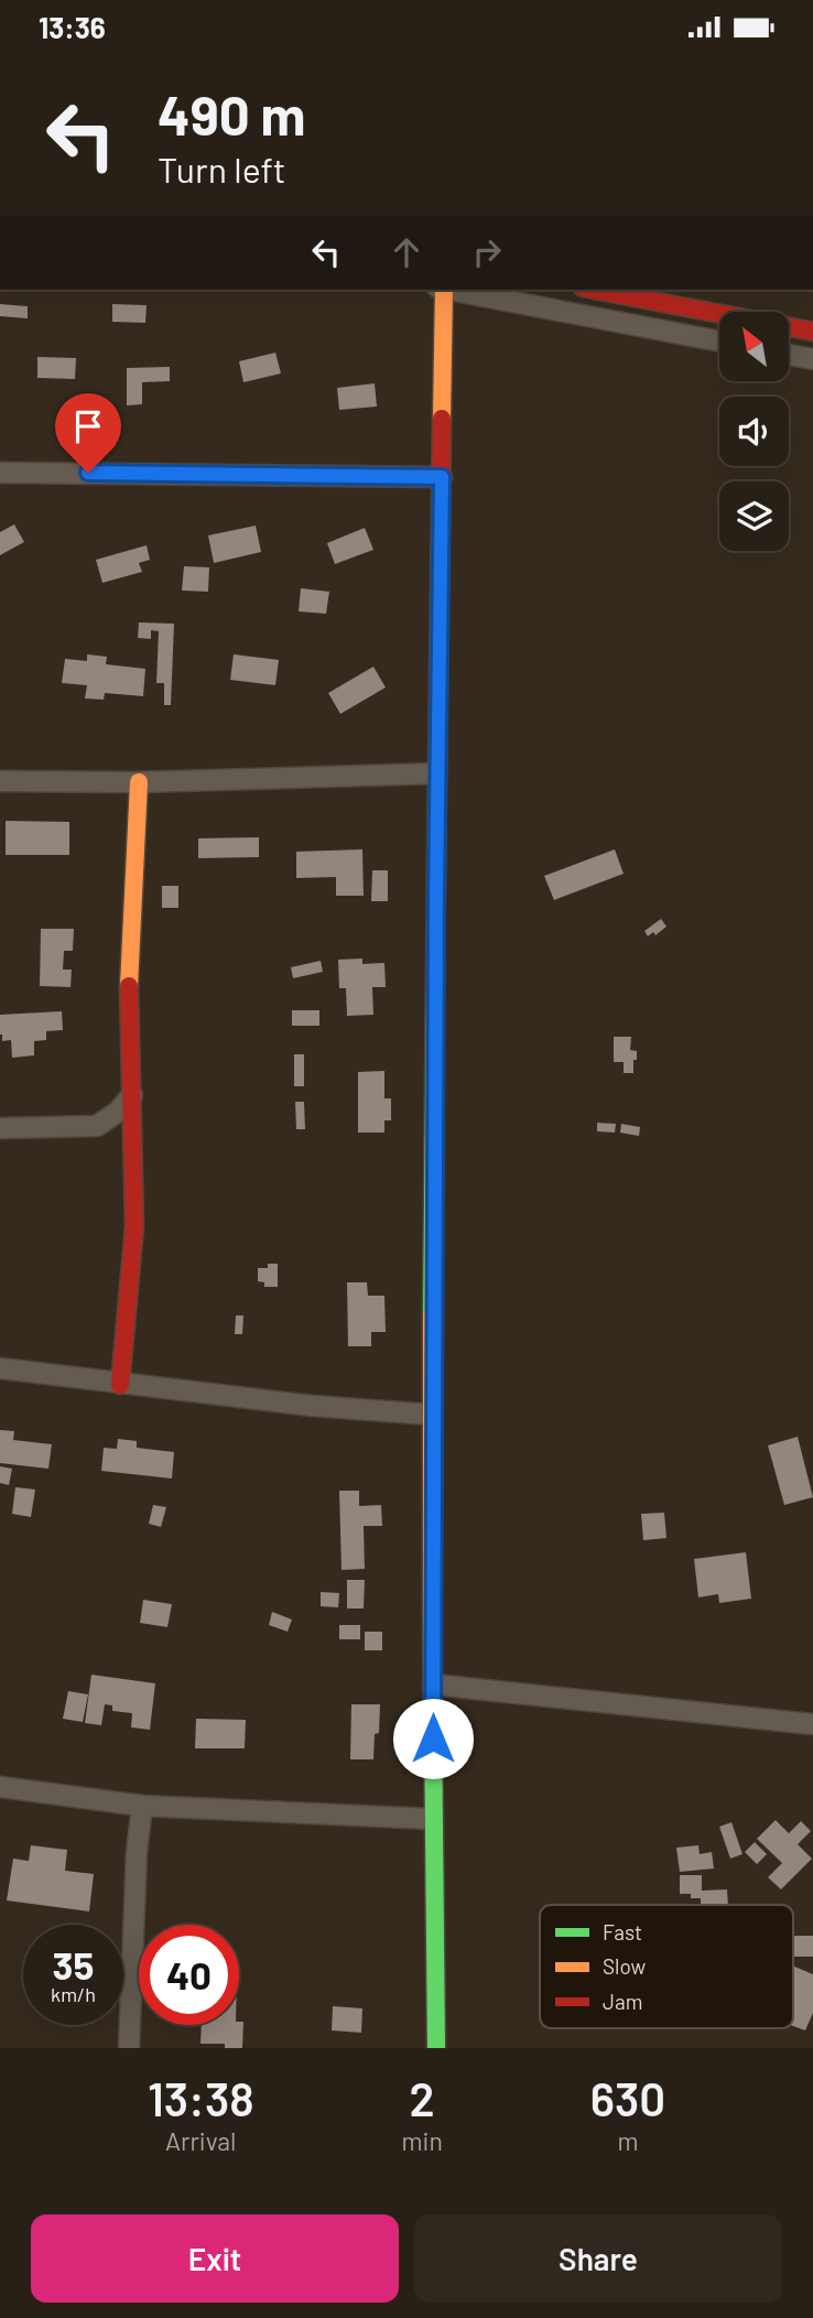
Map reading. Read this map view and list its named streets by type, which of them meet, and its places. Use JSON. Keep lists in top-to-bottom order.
{
  "legend": ["Fast", "Slow", "Jam"],
  "north": "top left",
  "page": {
    "status": "13:36",
    "turn": ["490 m", "Turn left"],
    "speed": "35 km/h",
    "limit": "40",
    "eta": [
      "13:38",
      "Arrival",
      "2",
      "min",
      "630",
      "m"
    ],
    "buttons": ["Exit", "Share"]
  }
}
